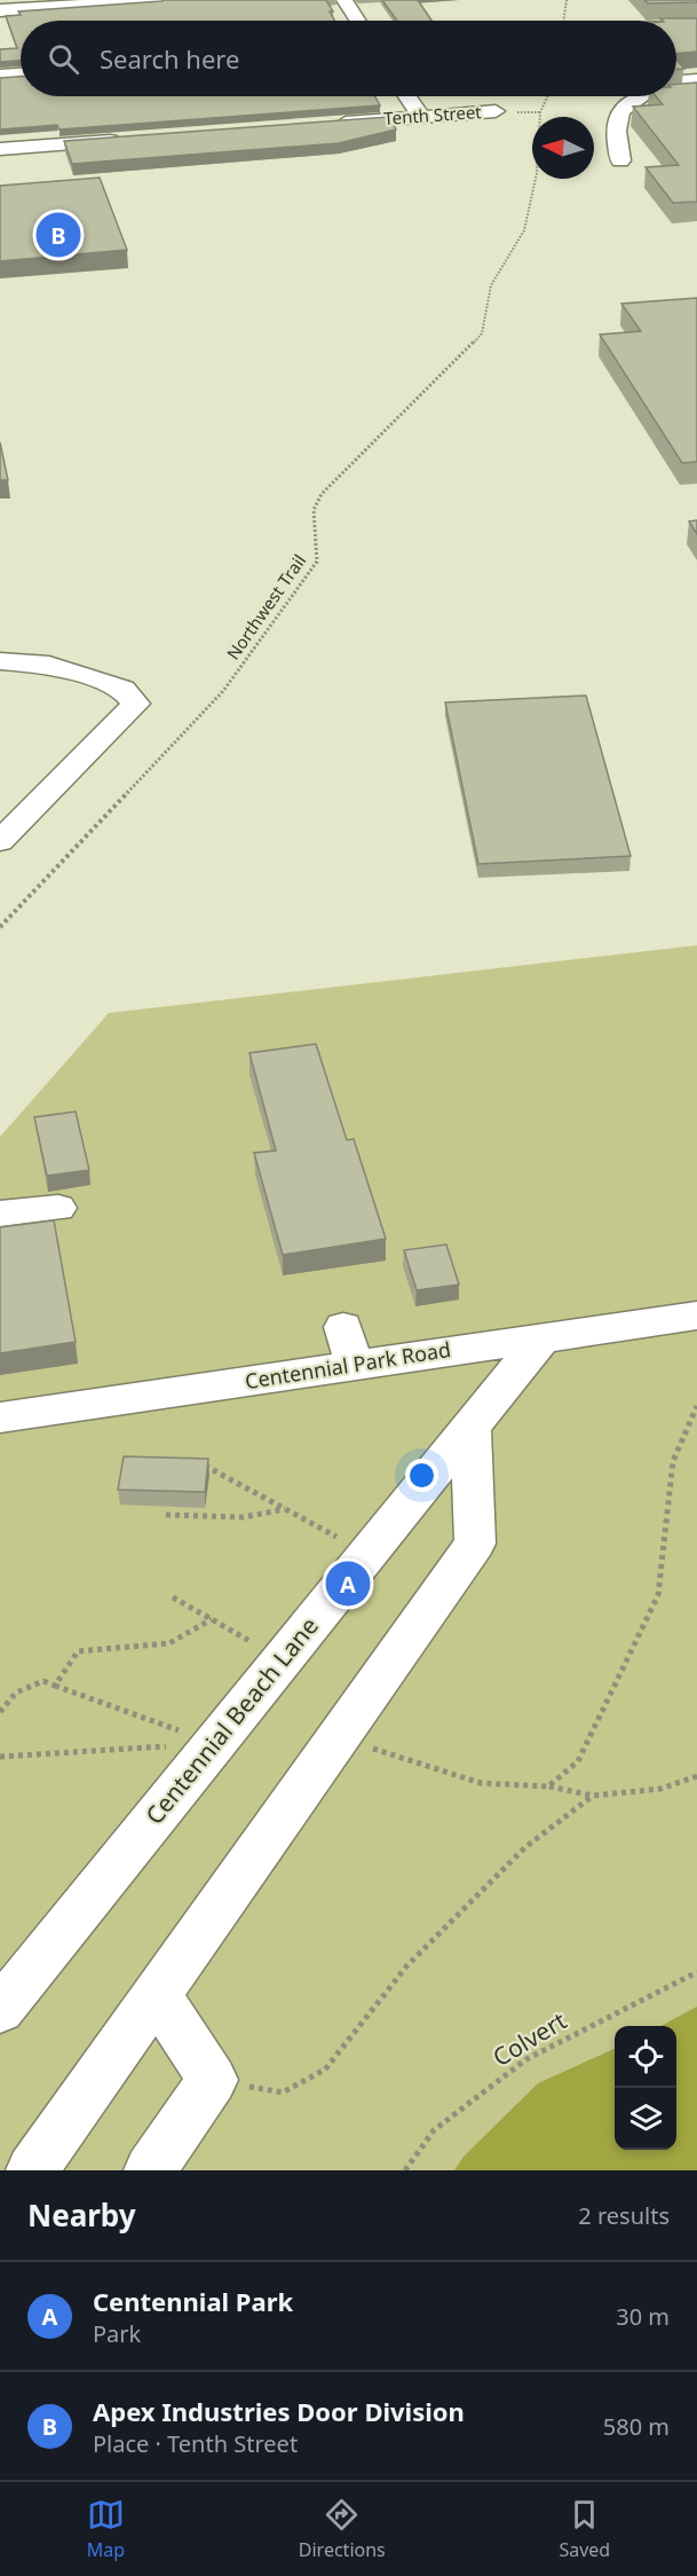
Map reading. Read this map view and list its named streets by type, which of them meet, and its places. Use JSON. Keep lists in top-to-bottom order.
{
  "streets": {
    "street": ["Tenth Street", "Centennial Park Road", "Centennial Beach Lane"],
    "path": ["Northwest Trail", "Colvert"]
  },
  "crossings": [
    ["Centennial Park Road", "Centennial Beach Lane"]
  ],
  "north": "left",
  "page": {
    "search": "Search here",
    "pins": ["B", "A"],
    "heading": ["Nearby", "2 results"],
    "list": [
      {
        "mark": "A",
        "name": "Centennial Park",
        "note": "Park",
        "value": "30 m"
      },
      {
        "mark": "B",
        "name": "Apex Industries Door Division",
        "note": "Place · Tenth Street",
        "value": "580 m"
      }
    ],
    "nav": ["Map", "Directions", "Saved"]
  }
}
